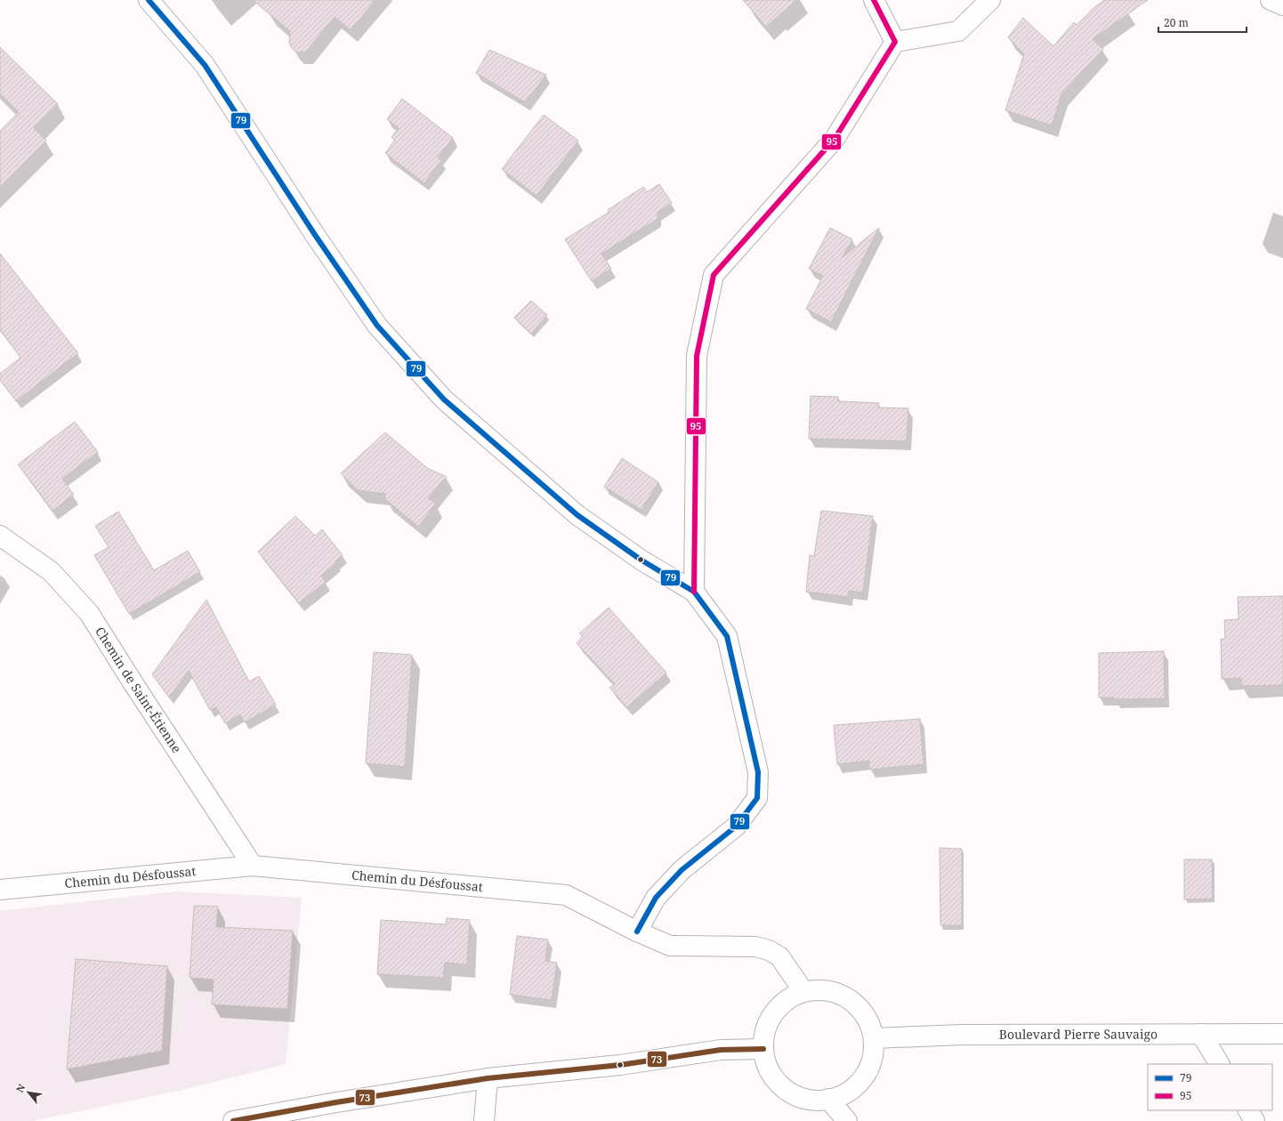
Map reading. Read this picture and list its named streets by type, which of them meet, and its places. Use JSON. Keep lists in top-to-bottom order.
{
  "streets": {
    "street": ["Chemin de Saint-Étienne", "Chemin du Désfoussat", "Boulevard Pierre Sauvaigo"]
  },
  "crossings": [
    ["Chemin de Saint-Étienne", "Chemin du Désfoussat"],
    ["Chemin du Désfoussat", "Boulevard Pierre Sauvaigo"]
  ],
  "lines": ["transit line 79", "transit line 95", "transit line 73"],
  "legend": ["79", "95"],
  "scale_bar": "20 m",
  "north": "top left"
}
